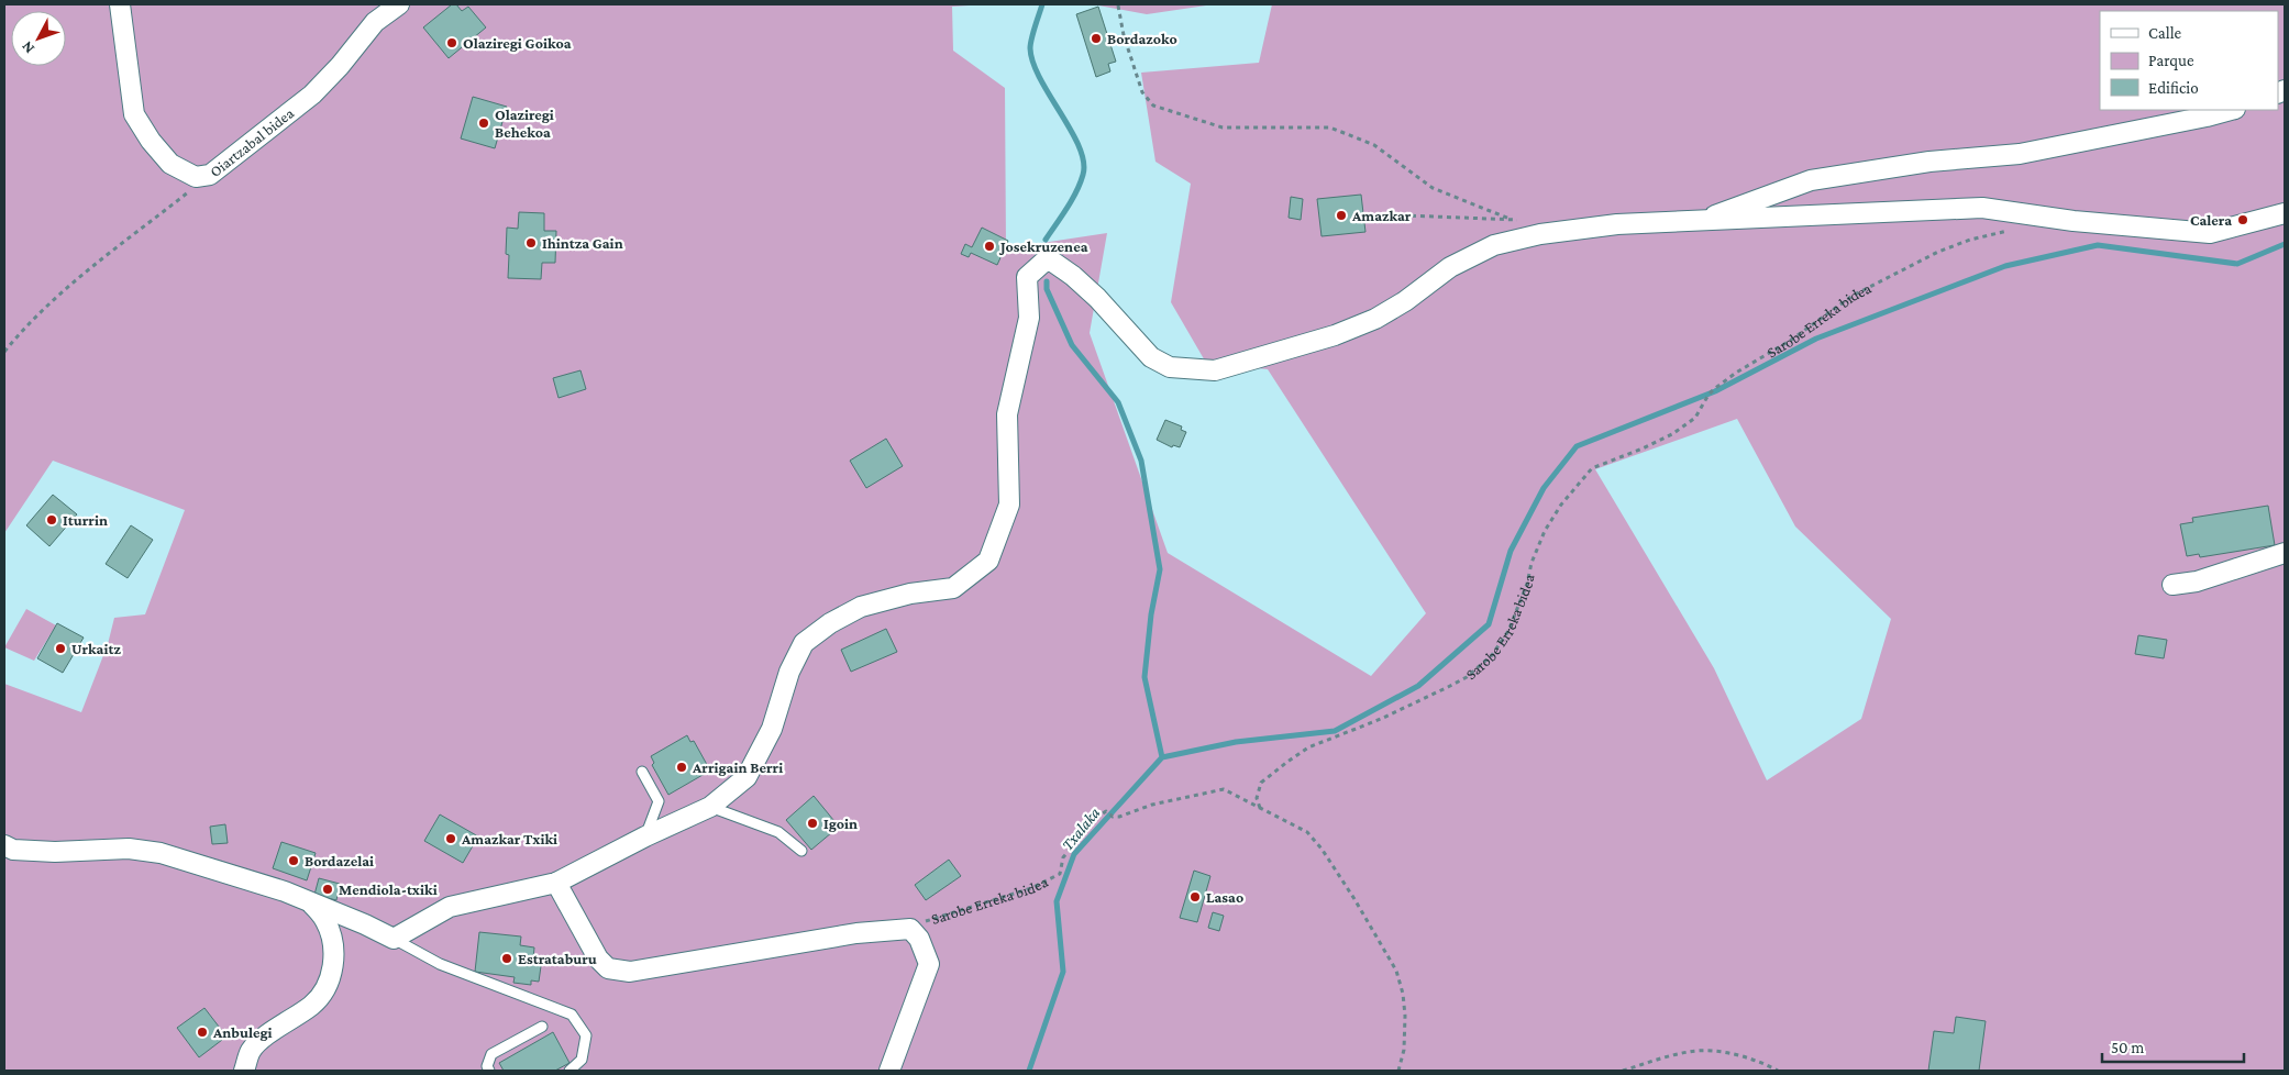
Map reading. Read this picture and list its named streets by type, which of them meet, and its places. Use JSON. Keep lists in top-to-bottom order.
{
  "streets": {
    "street": ["Oiartzabal bidea"],
    "path": ["Sarobe Erreka bidea"]
  },
  "water": ["Txalaka"],
  "places": [
    "Bordazoko",
    "Olaziregi Goikoa",
    "Olaziregi Behekoa",
    "Amazkar",
    "Calera",
    "Ihintza Gain",
    "Josekruzenea",
    "Iturrin",
    "Urkaitz",
    "Arrigain Berri",
    "Igoin",
    "Amazkar Txiki",
    "Bordazelai",
    "Mendiola-txiki",
    "Lasao",
    "Estrataburu",
    "Anbulegi"
  ],
  "legend": ["Calle", "Parque", "Edificio"],
  "scale_bar": "50 m",
  "north": "bottom left"
}
